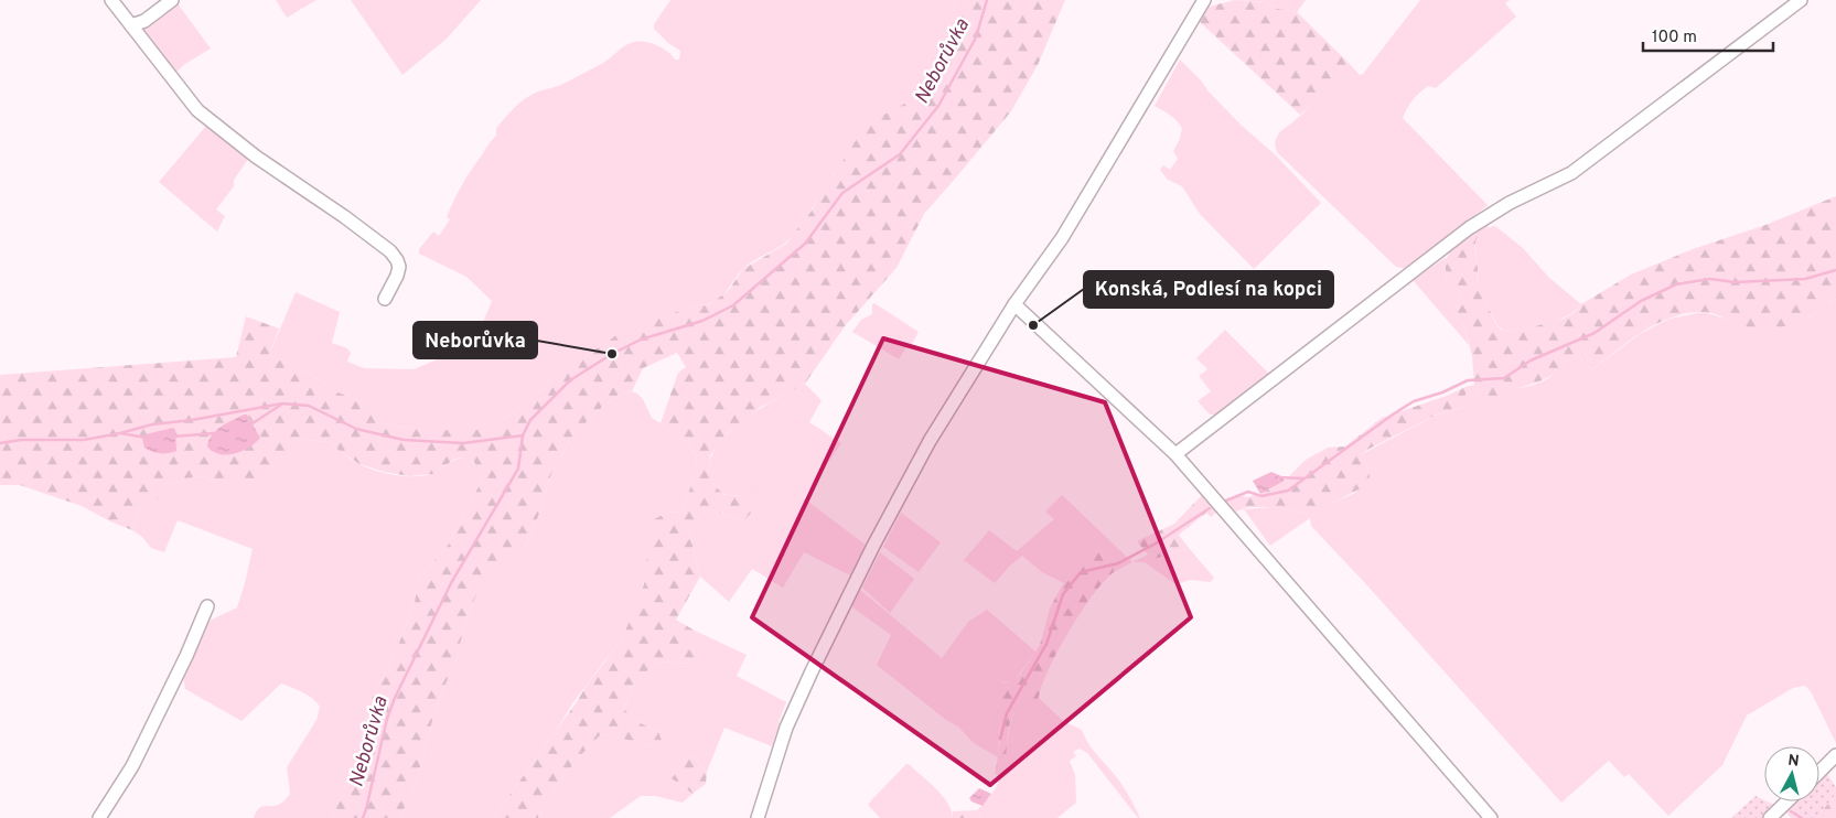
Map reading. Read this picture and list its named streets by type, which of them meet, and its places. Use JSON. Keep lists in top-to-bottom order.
{
  "water": ["Neborůvka"],
  "places": ["Konská, Podlesí na kopci", "Neborůvka"],
  "scale_bar": "100 m",
  "north": "top"
}
